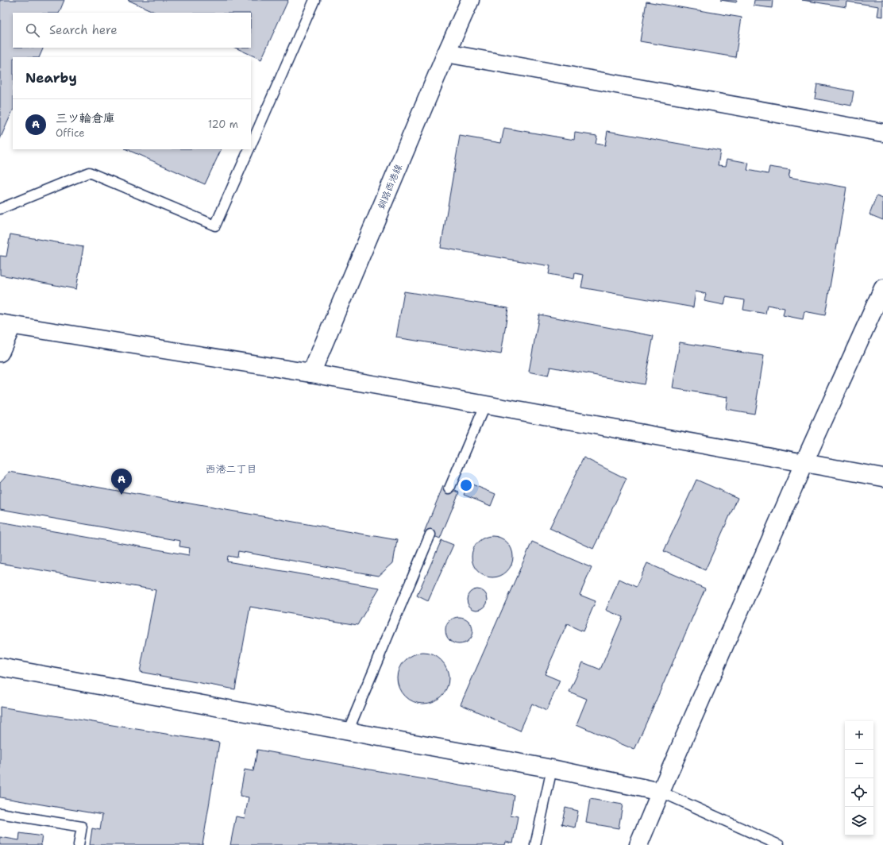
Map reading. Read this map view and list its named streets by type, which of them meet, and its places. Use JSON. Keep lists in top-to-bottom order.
{
  "streets": {
    "street": ["釧路西港線"]
  },
  "districts": ["西港二丁目"],
  "page": {
    "search": "Search here",
    "heading": "Nearby",
    "list": [
      {
        "mark": "A",
        "name": "三ツ輪倉庫",
        "note": "Office",
        "value": "120 m"
      }
    ],
    "pins": "A",
    "map_buttons": ["+", "−"]
  }
}
